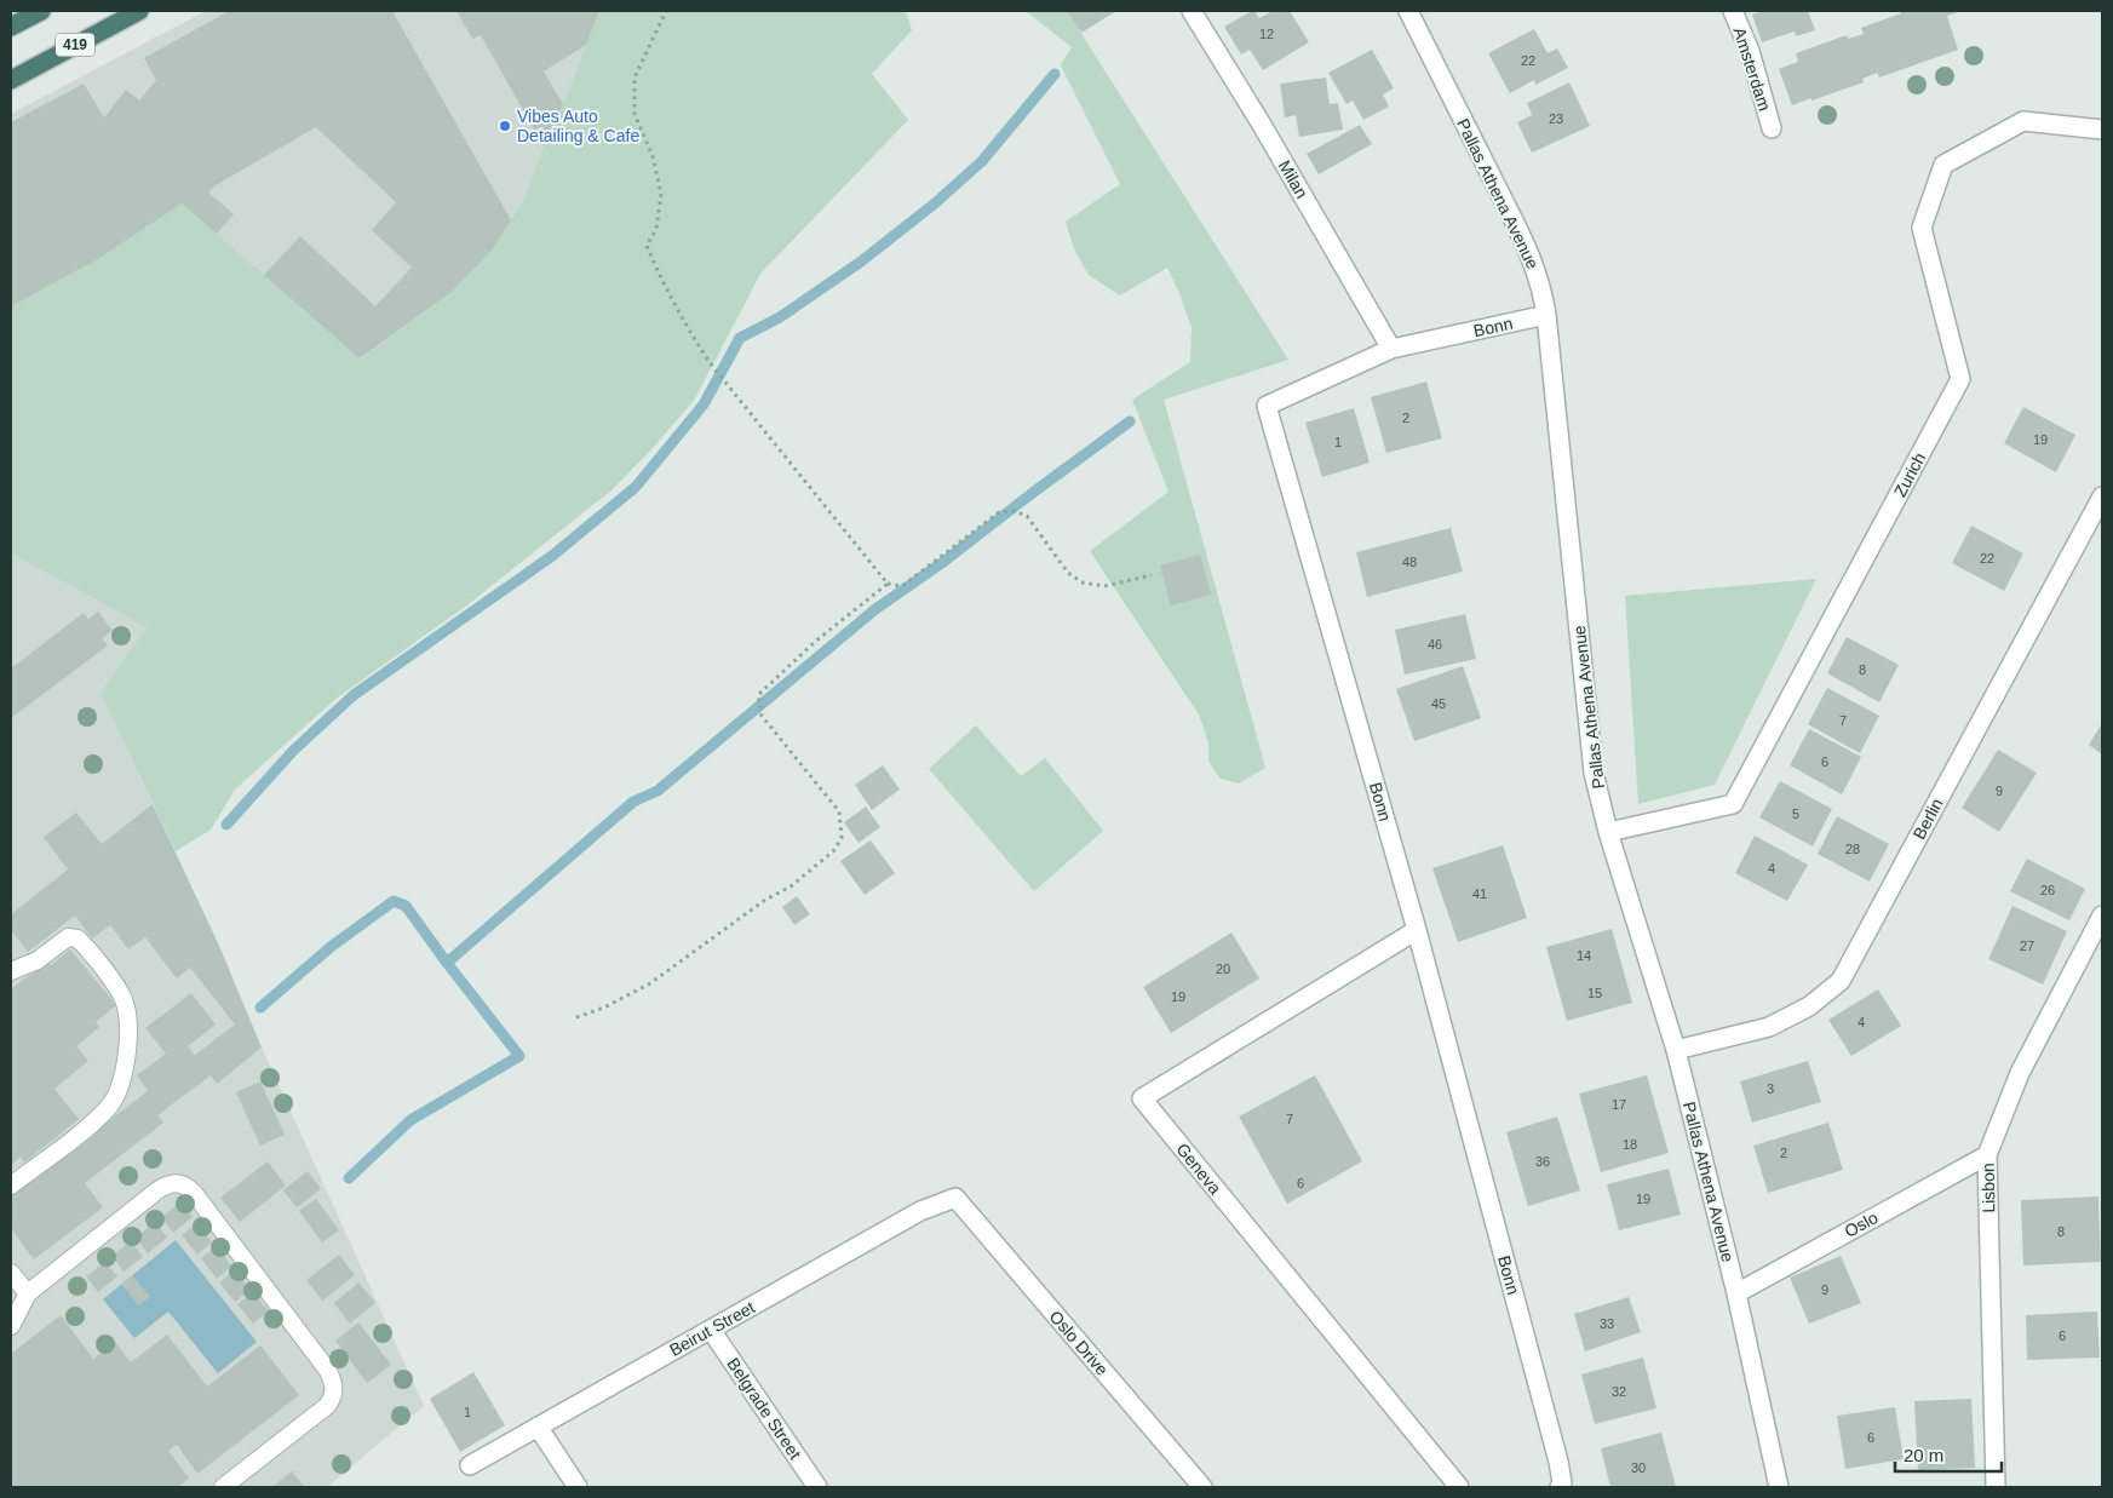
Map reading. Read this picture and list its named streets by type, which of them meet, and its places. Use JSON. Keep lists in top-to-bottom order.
{
  "streets": {
    "highway": ["419"],
    "street": [
      "Amsterdam",
      "Milan",
      "Pallas Athena Avenue",
      "Bonn",
      "Zurich",
      "Berlin",
      "Geneva",
      "Lisbon",
      "Oslo",
      "Beirut Street",
      "Oslo Drive",
      "Belgrade Street"
    ]
  },
  "crossings": [
    ["Milan", "Bonn"],
    ["Pallas Athena Avenue", "Bonn"],
    ["Pallas Athena Avenue", "Zurich"],
    ["Pallas Athena Avenue", "Berlin"],
    ["Pallas Athena Avenue", "Oslo"],
    ["Bonn", "Geneva"],
    ["Lisbon", "Oslo"],
    ["Beirut Street", "Oslo Drive"],
    ["Beirut Street", "Belgrade Street"]
  ],
  "places": ["Vibes Auto Detailing & Cafe"],
  "house_numbers": [
    "12",
    "22",
    "23",
    "2",
    "19",
    "1",
    "22",
    "48",
    "46",
    "8",
    "45",
    "7",
    "6",
    "9",
    "5",
    "28",
    "4",
    "26",
    "41",
    "27",
    "14",
    "20",
    "15",
    "19",
    "4",
    "3",
    "17",
    "7",
    "18",
    "2",
    "36",
    "6",
    "19",
    "8",
    "9",
    "33",
    "6",
    "32",
    "1",
    "6",
    "30"
  ],
  "scale_bar": "20 m"
}
